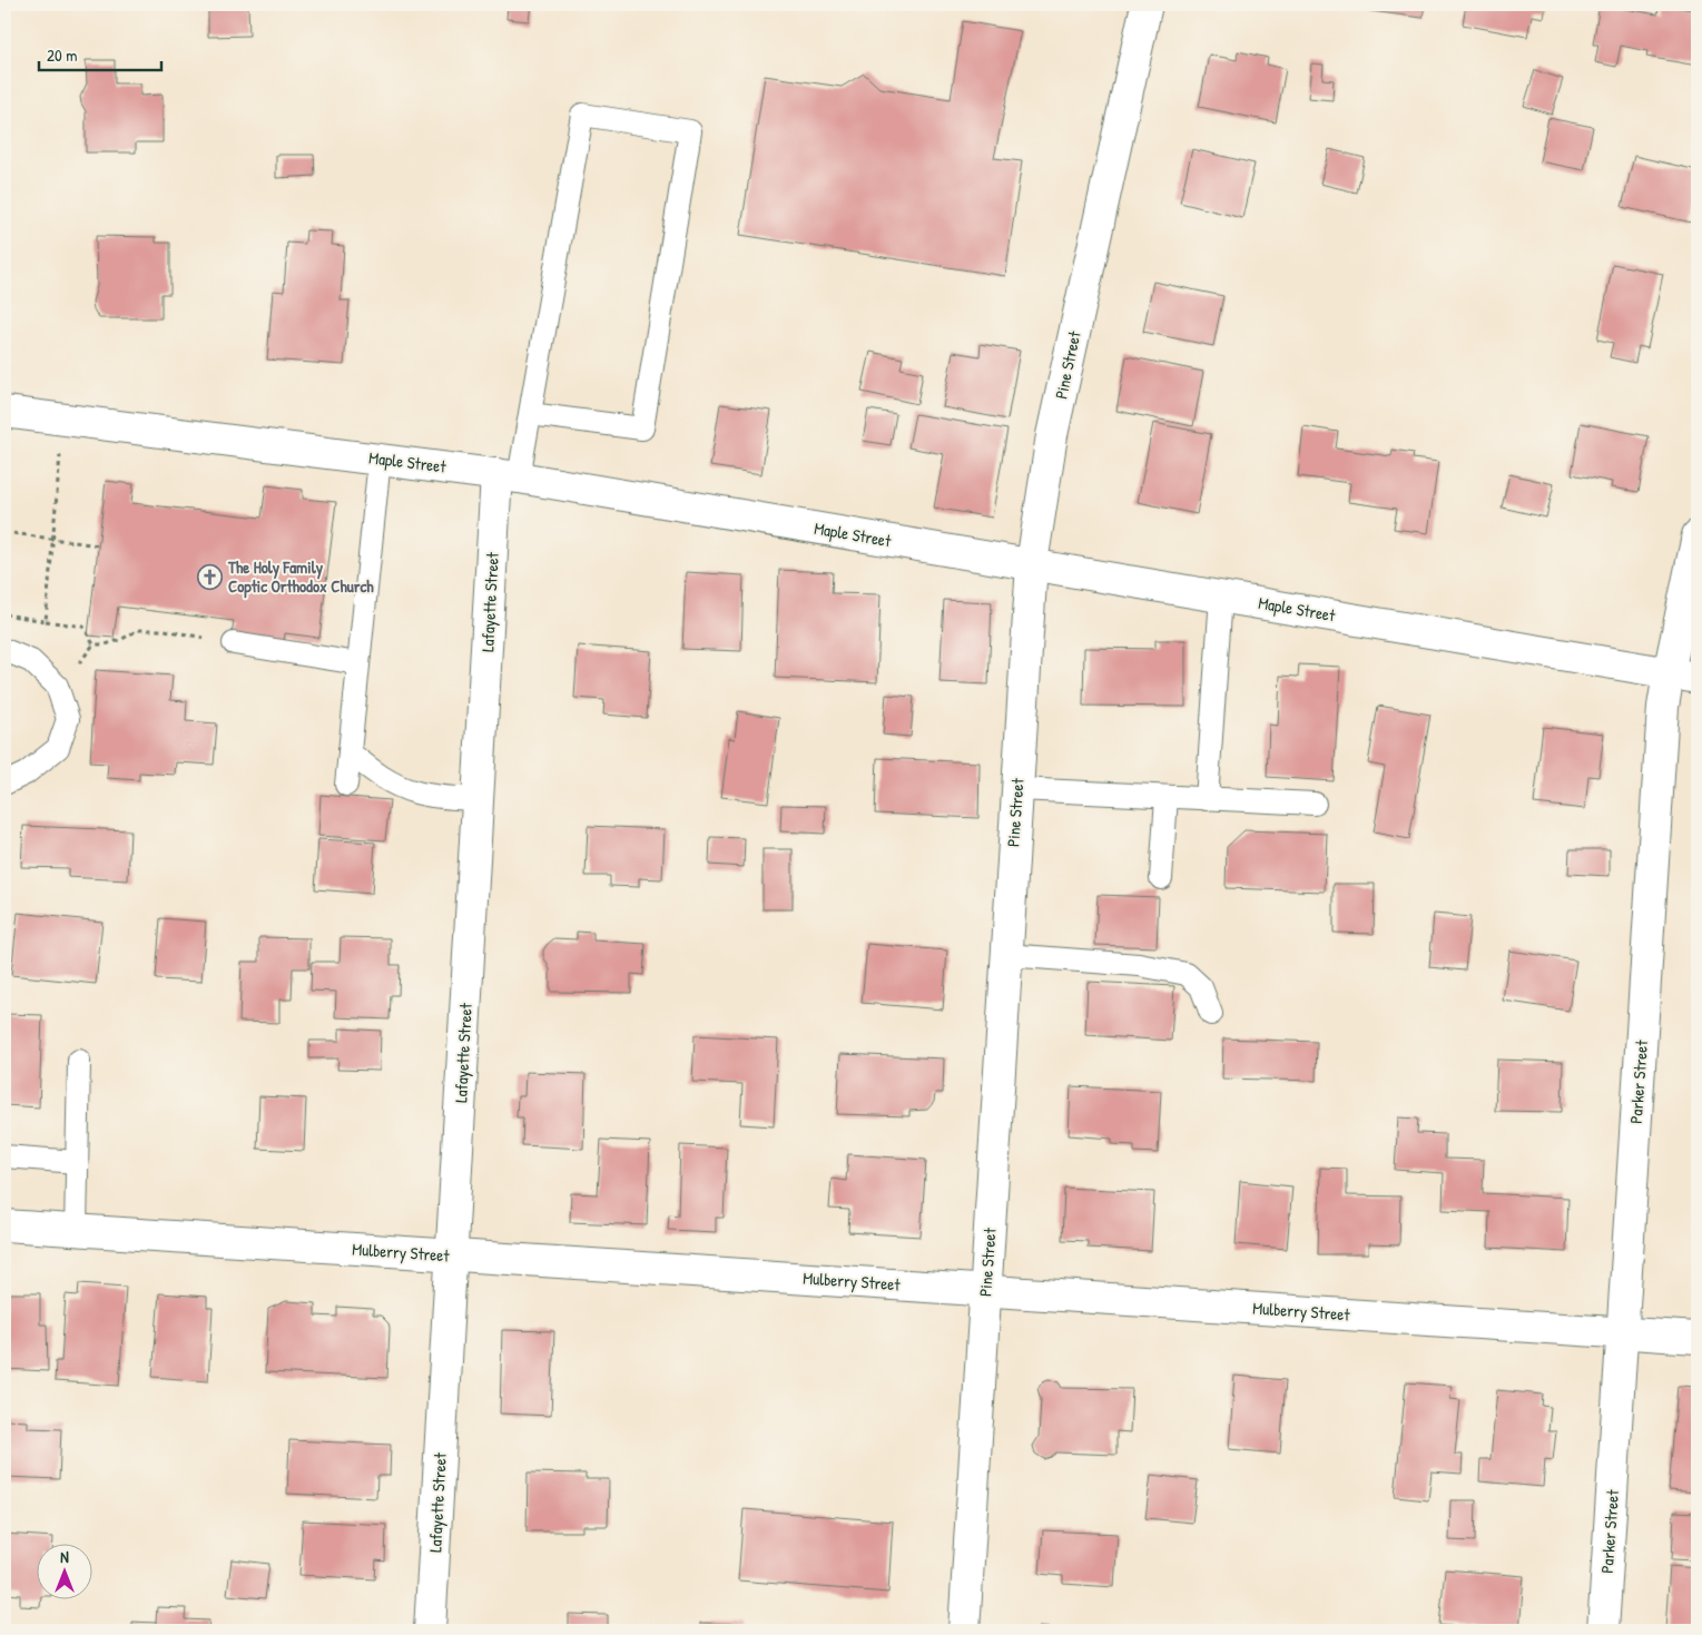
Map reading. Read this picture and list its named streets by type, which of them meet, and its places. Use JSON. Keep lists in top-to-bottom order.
{
  "streets": {
    "street": [
      "Pine Street",
      "Maple Street",
      "Lafayette Street",
      "Parker Street",
      "Mulberry Street"
    ]
  },
  "crossings": [
    ["Pine Street", "Maple Street"],
    ["Pine Street", "Mulberry Street"],
    ["Maple Street", "Lafayette Street"],
    ["Maple Street", "Parker Street"],
    ["Lafayette Street", "Mulberry Street"],
    ["Parker Street", "Mulberry Street"]
  ],
  "places": {
    "church": ["The Holy Family Coptic Orthodox Church"]
  },
  "scale_bar": "20 m",
  "north": "top"
}
